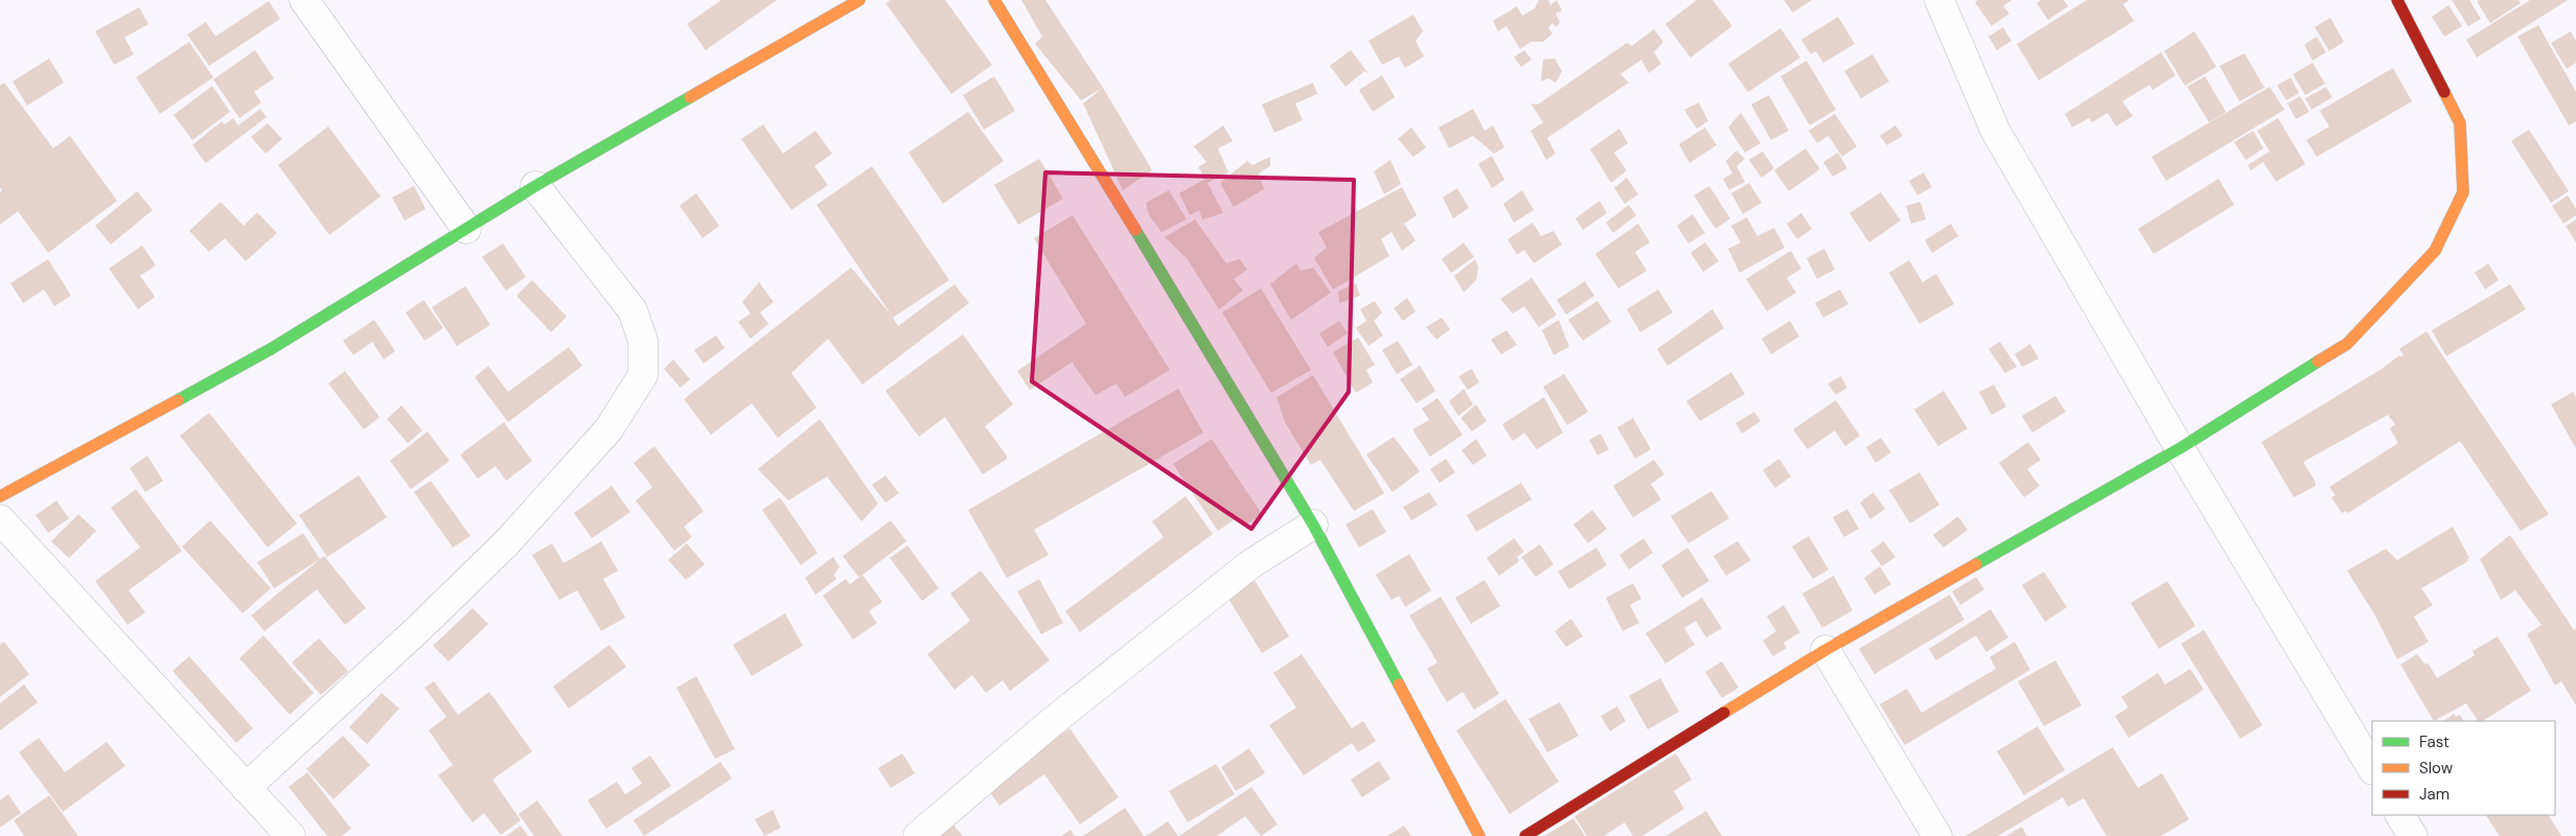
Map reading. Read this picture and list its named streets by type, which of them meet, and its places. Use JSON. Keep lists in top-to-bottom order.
{
  "legend": ["Fast", "Slow", "Jam"]
}
